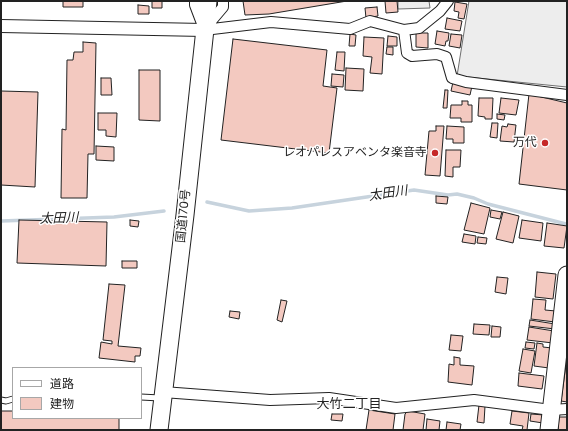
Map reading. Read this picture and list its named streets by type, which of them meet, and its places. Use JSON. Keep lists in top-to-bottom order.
{
  "streets": {
    "highway": ["国道170号"]
  },
  "districts": ["大竹二丁目"],
  "water": ["太田川"],
  "places": ["万代", "レオパレスアベンタ楽音寺"],
  "legend": ["道路", "建物"]
}
